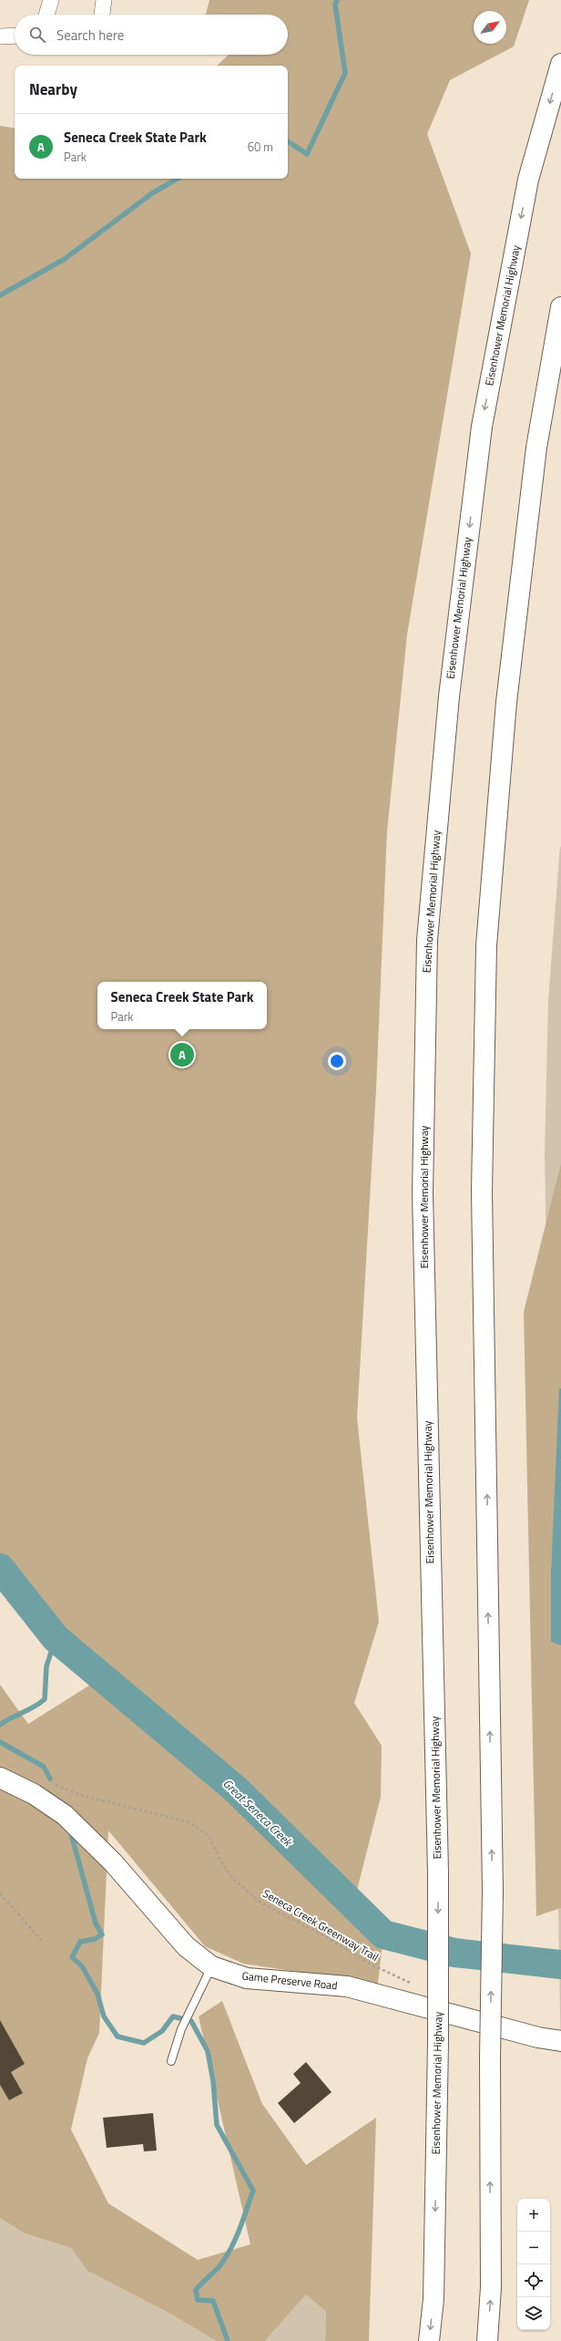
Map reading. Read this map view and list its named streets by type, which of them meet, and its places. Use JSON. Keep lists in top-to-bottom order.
{
  "streets": {
    "main road": ["Eisenhower Memorial Highway", "Game Preserve Road"],
    "path": ["Seneca Creek Greenway Trail"]
  },
  "water": ["Great Seneca Creek"],
  "north": "top right",
  "page": {
    "search": "Search here",
    "heading": "Nearby",
    "list": [
      {
        "mark": "A",
        "name": "Seneca Creek State Park",
        "note": "Park",
        "value": "60 m"
      }
    ],
    "popup": ["Seneca Creek State Park", "Park"],
    "pins": "A",
    "map_buttons": ["+", "−"]
  }
}
